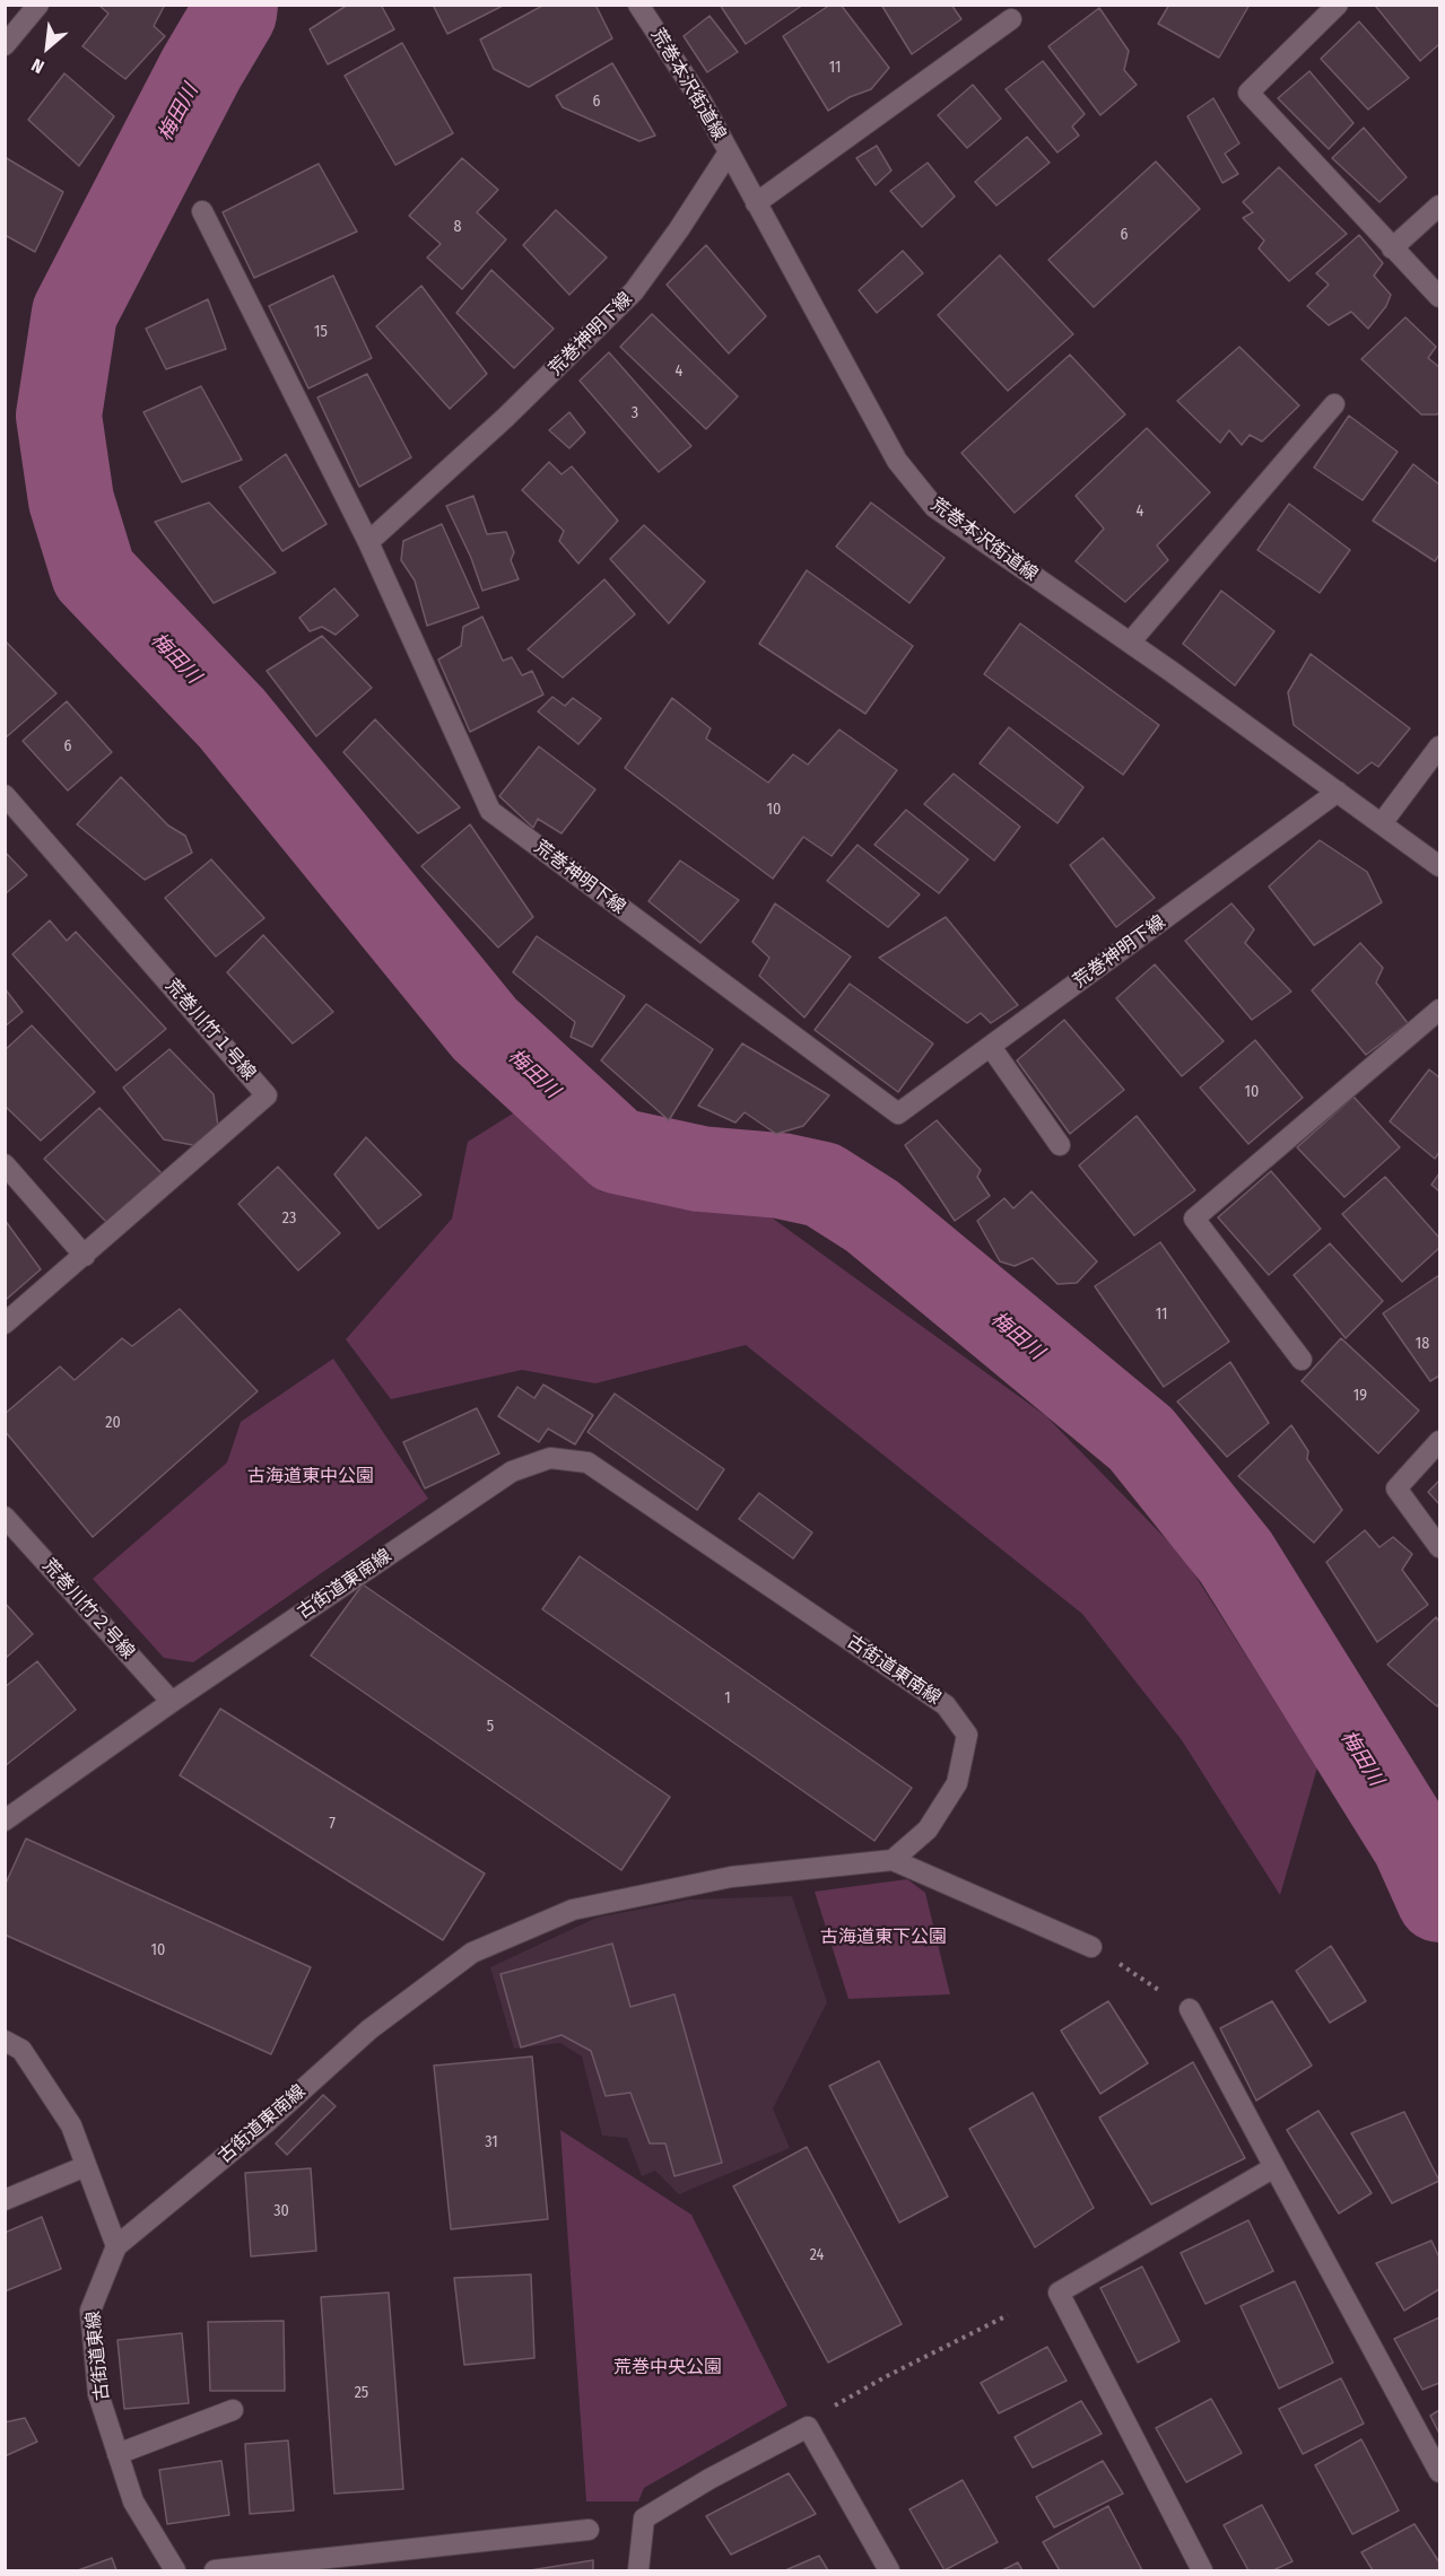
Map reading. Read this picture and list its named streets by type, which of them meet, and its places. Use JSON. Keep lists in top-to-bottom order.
{
  "streets": {
    "street": [
      "荒巻本沢街道線",
      "荒巻神明下線",
      "荒巻川竹１号線",
      "古街道東南線",
      "荒巻川竹２号線",
      "古街道東線"
    ]
  },
  "crossings": [
    ["荒巻本沢街道線", "荒巻神明下線"],
    ["古街道東南線", "荒巻川竹２号線"],
    ["古街道東南線", "古街道東線"]
  ],
  "water": ["梅田川"],
  "parks": ["古海道東中公園", "古海道東下公園", "荒巻中央公園"],
  "house_numbers": [
    "11",
    "6",
    "8",
    "6",
    "15",
    "4",
    "3",
    "4",
    "6",
    "10",
    "10",
    "23",
    "11",
    "18",
    "19",
    "20",
    "1",
    "5",
    "7",
    "10",
    "31",
    "30",
    "24",
    "25"
  ],
  "north": "bottom left"
}
